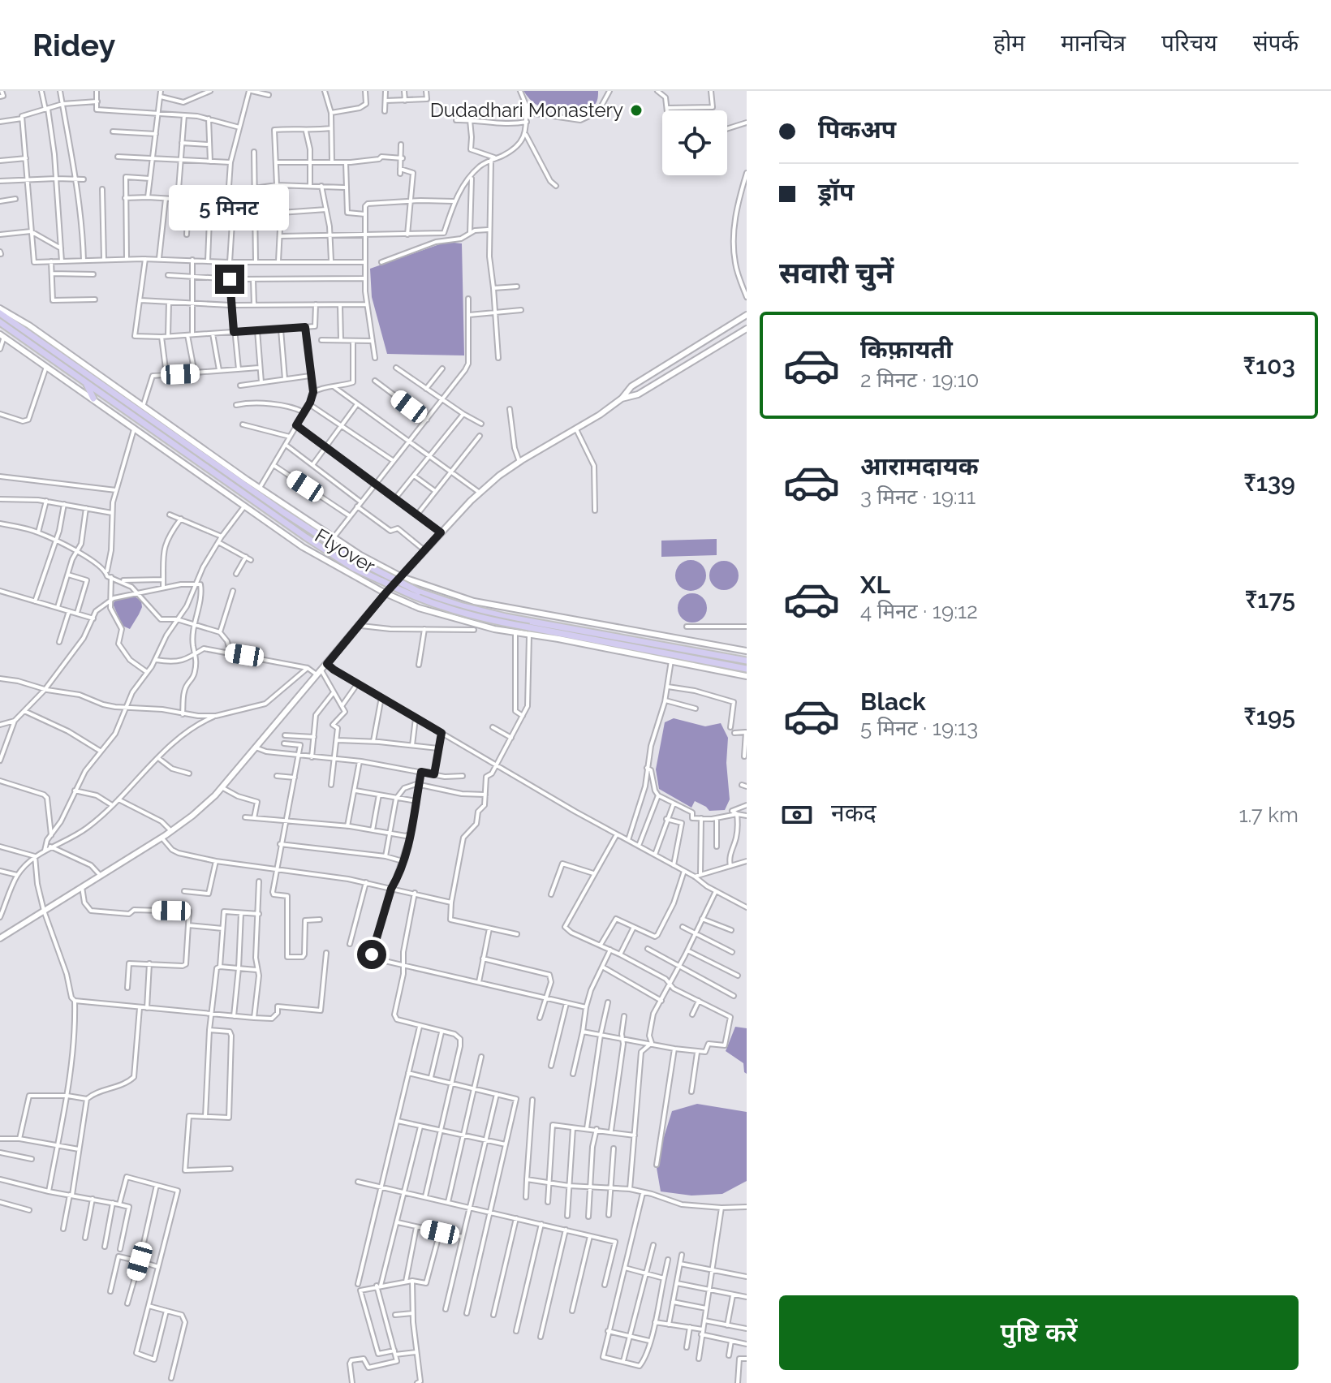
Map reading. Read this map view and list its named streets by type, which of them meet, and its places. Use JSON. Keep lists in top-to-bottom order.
{
  "streets": {
    "highway": ["Flyover"]
  },
  "places": ["Dudadhari Monastery"],
  "page": {
    "header": "Ridey",
    "nav": [
      "होम",
      "मानचित्र",
      "परिचय",
      "संपर्क"
    ],
    "banner": ["पिकअप", "ड्रॉप"],
    "bubble": "5 मिनट",
    "heading": "सवारी चुनें",
    "list": [
      {
        "name": "किफ़ायती",
        "note": "2 मिनट · 19:10",
        "value": "₹103"
      },
      {
        "name": "आरामदायक",
        "note": "3 मिनट · 19:11",
        "value": "₹139"
      },
      {
        "name": "XL",
        "note": "4 मिनट · 19:12",
        "value": "₹175"
      },
      {
        "name": "Black",
        "note": "5 मिनट · 19:13",
        "value": "₹195"
      }
    ],
    "pay": ["नकद", "1.7 km"],
    "buttons": "पुष्टि करें"
  }
}
